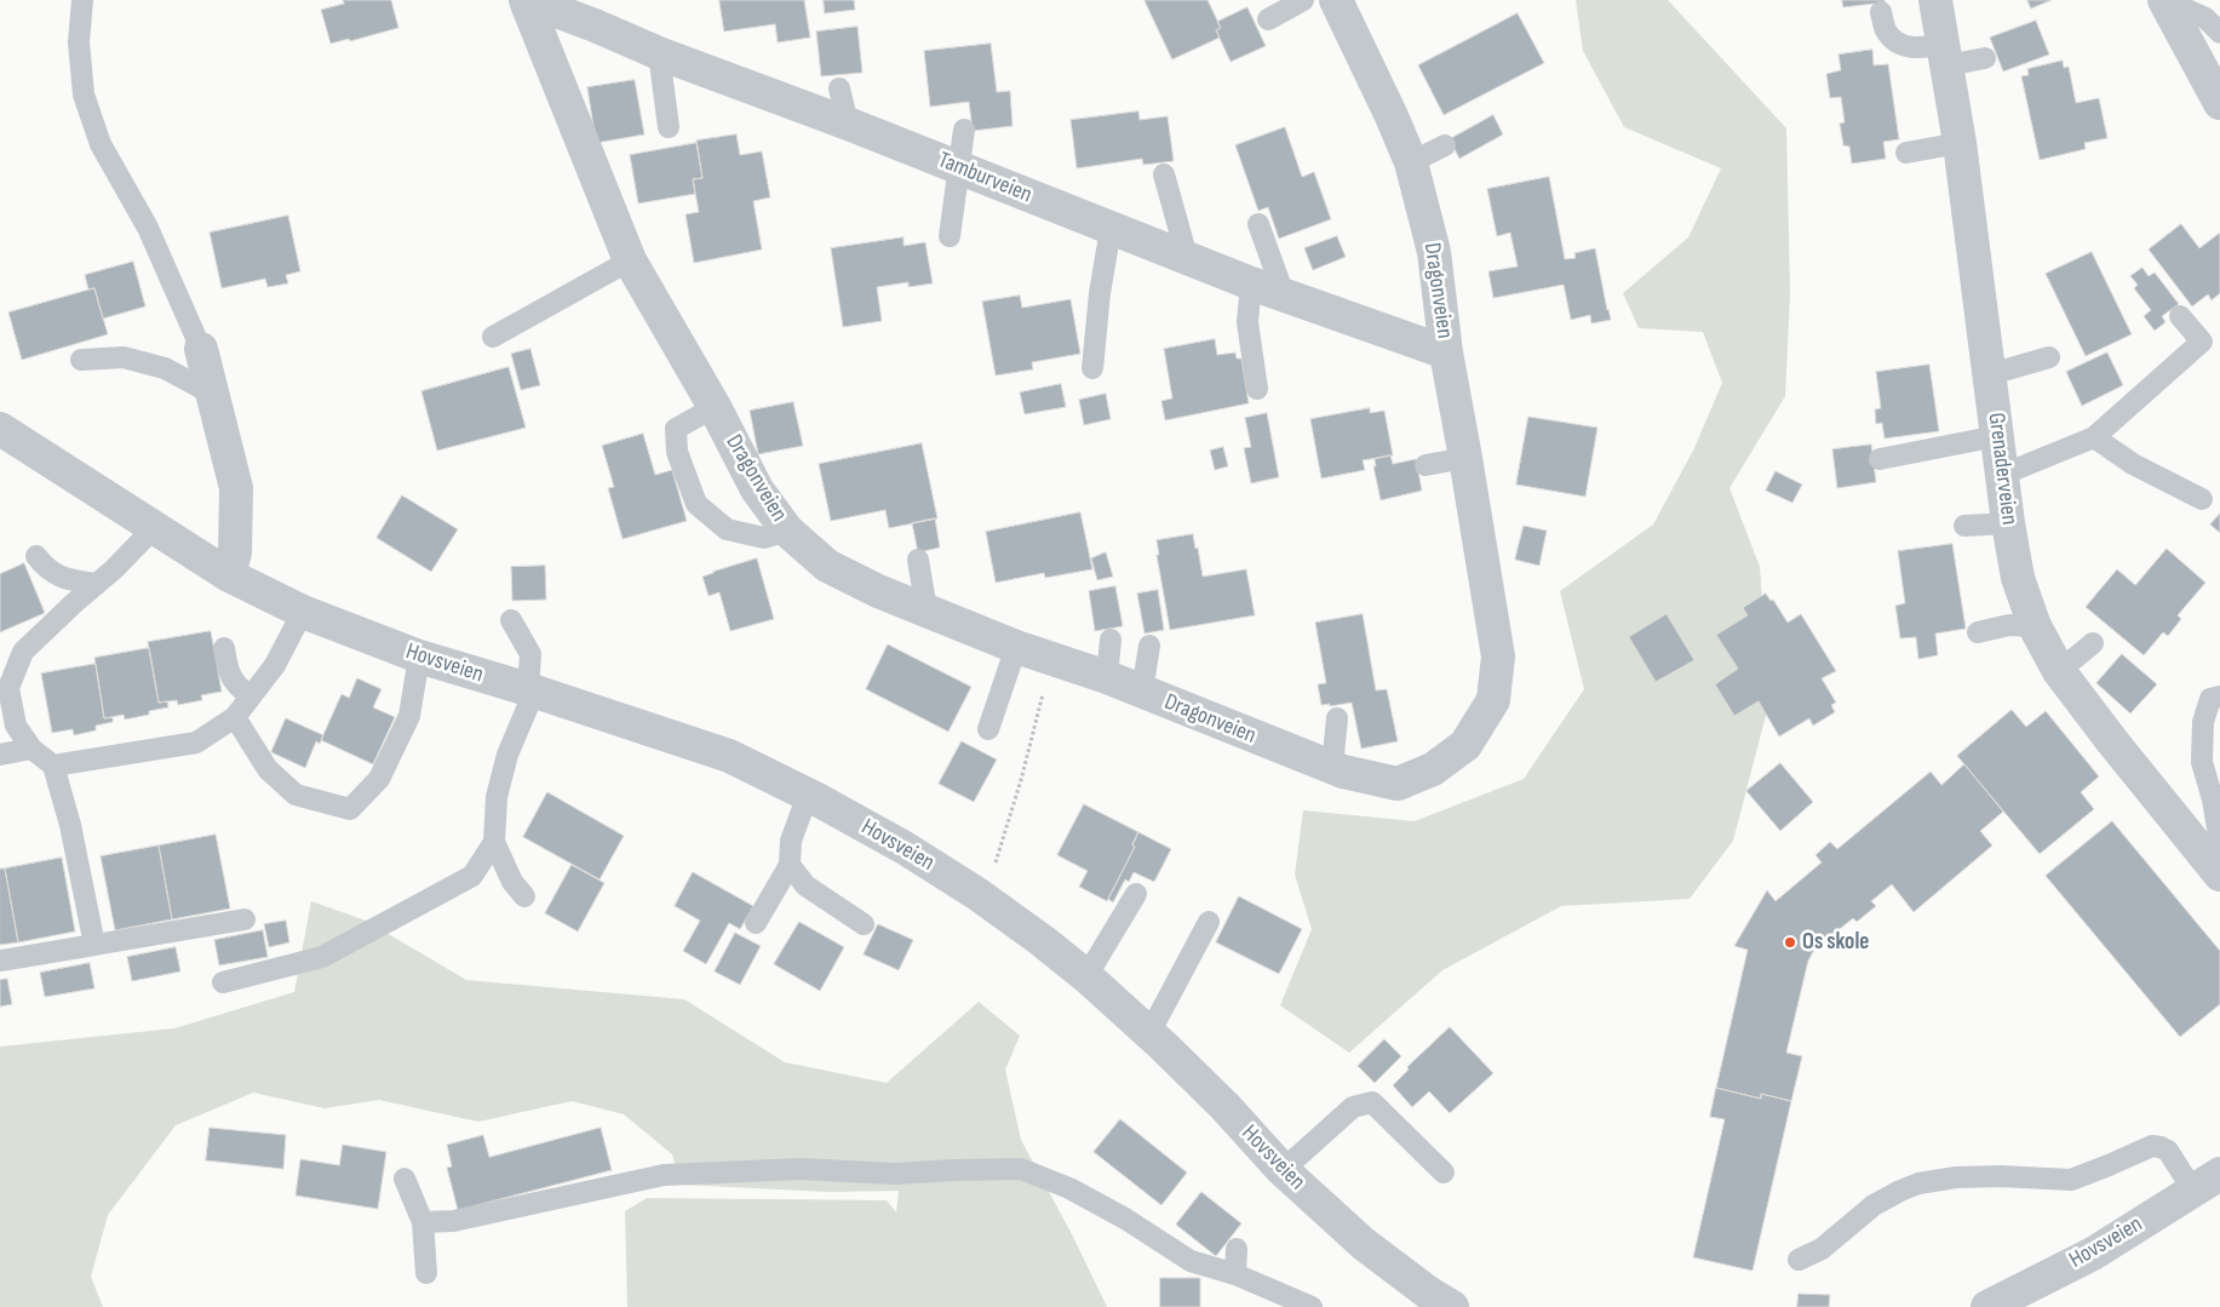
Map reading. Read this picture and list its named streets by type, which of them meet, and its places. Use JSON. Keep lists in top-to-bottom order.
{
  "streets": {
    "street": [
      "Tamburveien",
      "Dragonveien",
      "Grenaderveien",
      "Hovsveien"
    ]
  },
  "crossings": [
    ["Tamburveien", "Dragonveien"]
  ],
  "places": ["Os skole"]
}
